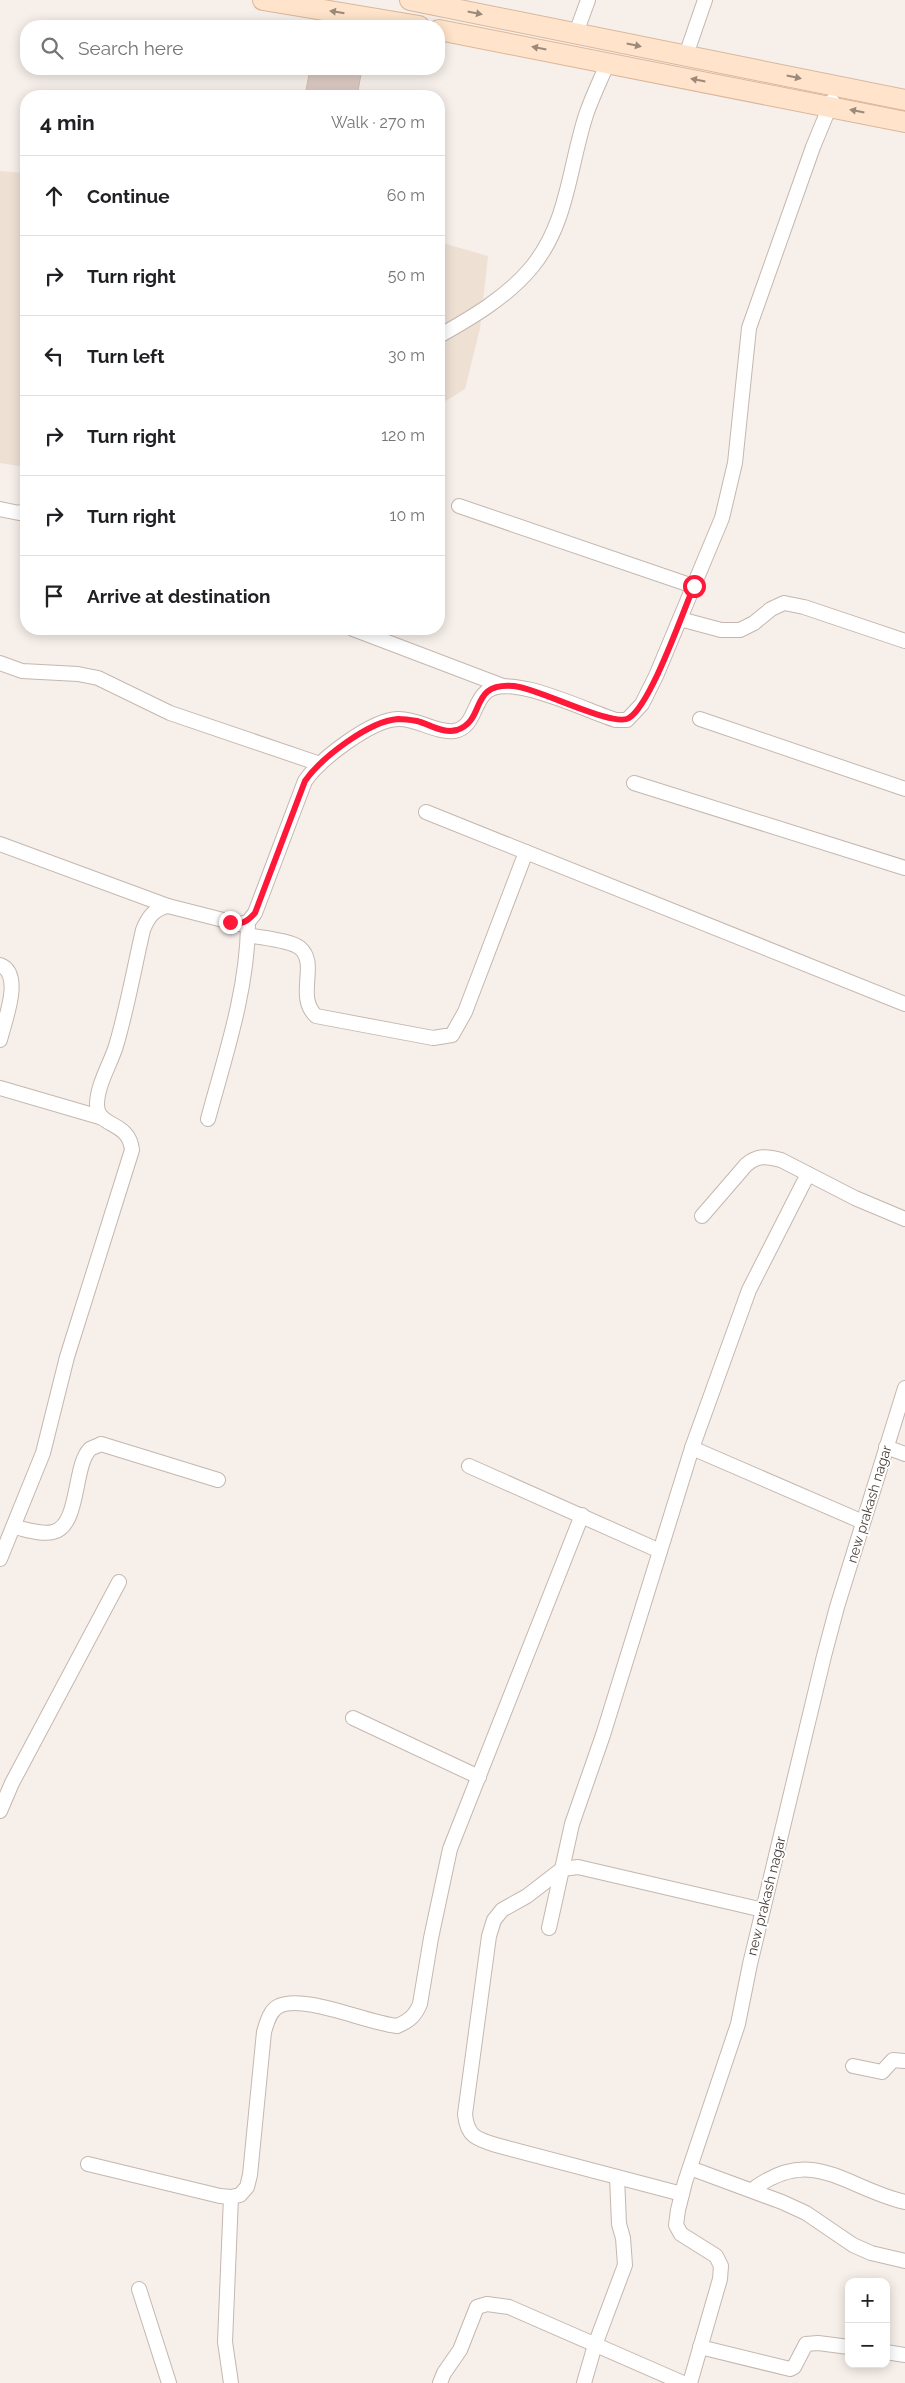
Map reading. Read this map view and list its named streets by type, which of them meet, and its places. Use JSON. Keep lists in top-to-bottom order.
{
  "streets": {
    "street": ["new prakash nagar"]
  },
  "page": {
    "search": "Search here",
    "heading": ["4 min", "Walk · 270 m"],
    "list": [
      ["Continue", "60 m"],
      ["Turn right", "50 m"],
      ["Turn left", "30 m"],
      ["Turn right", "120 m"],
      ["Turn right", "10 m"],
      "Arrive at destination"
    ],
    "map_buttons": ["+", "−"]
  }
}
